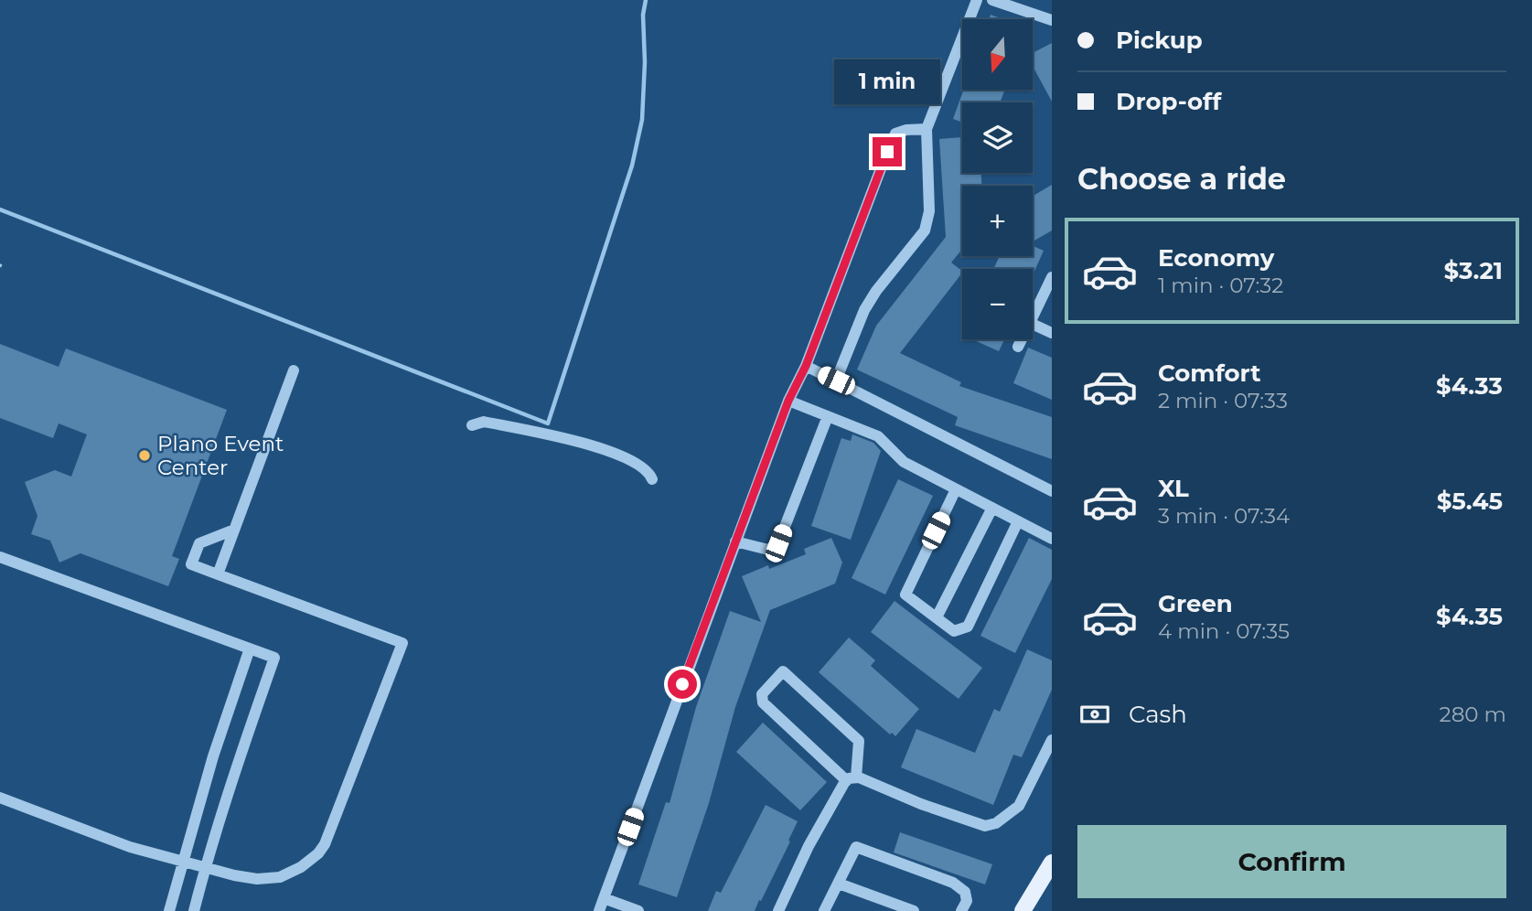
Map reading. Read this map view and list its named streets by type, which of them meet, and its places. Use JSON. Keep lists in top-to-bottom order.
{
  "places": ["Plano Event Center"],
  "north": "bottom",
  "page": {
    "banner": ["Pickup", "Drop-off"],
    "map_buttons": ["+", "−"],
    "bubble": "1 min",
    "heading": "Choose a ride",
    "list": [
      {
        "name": "Economy",
        "note": "1 min · 07:32",
        "value": "$3.21"
      },
      {
        "name": "Comfort",
        "note": "2 min · 07:33",
        "value": "$4.33"
      },
      {
        "name": "XL",
        "note": "3 min · 07:34",
        "value": "$5.45"
      },
      {
        "name": "Green",
        "note": "4 min · 07:35",
        "value": "$4.35"
      }
    ],
    "pay": ["Cash", "280 m"],
    "buttons": "Confirm"
  }
}
